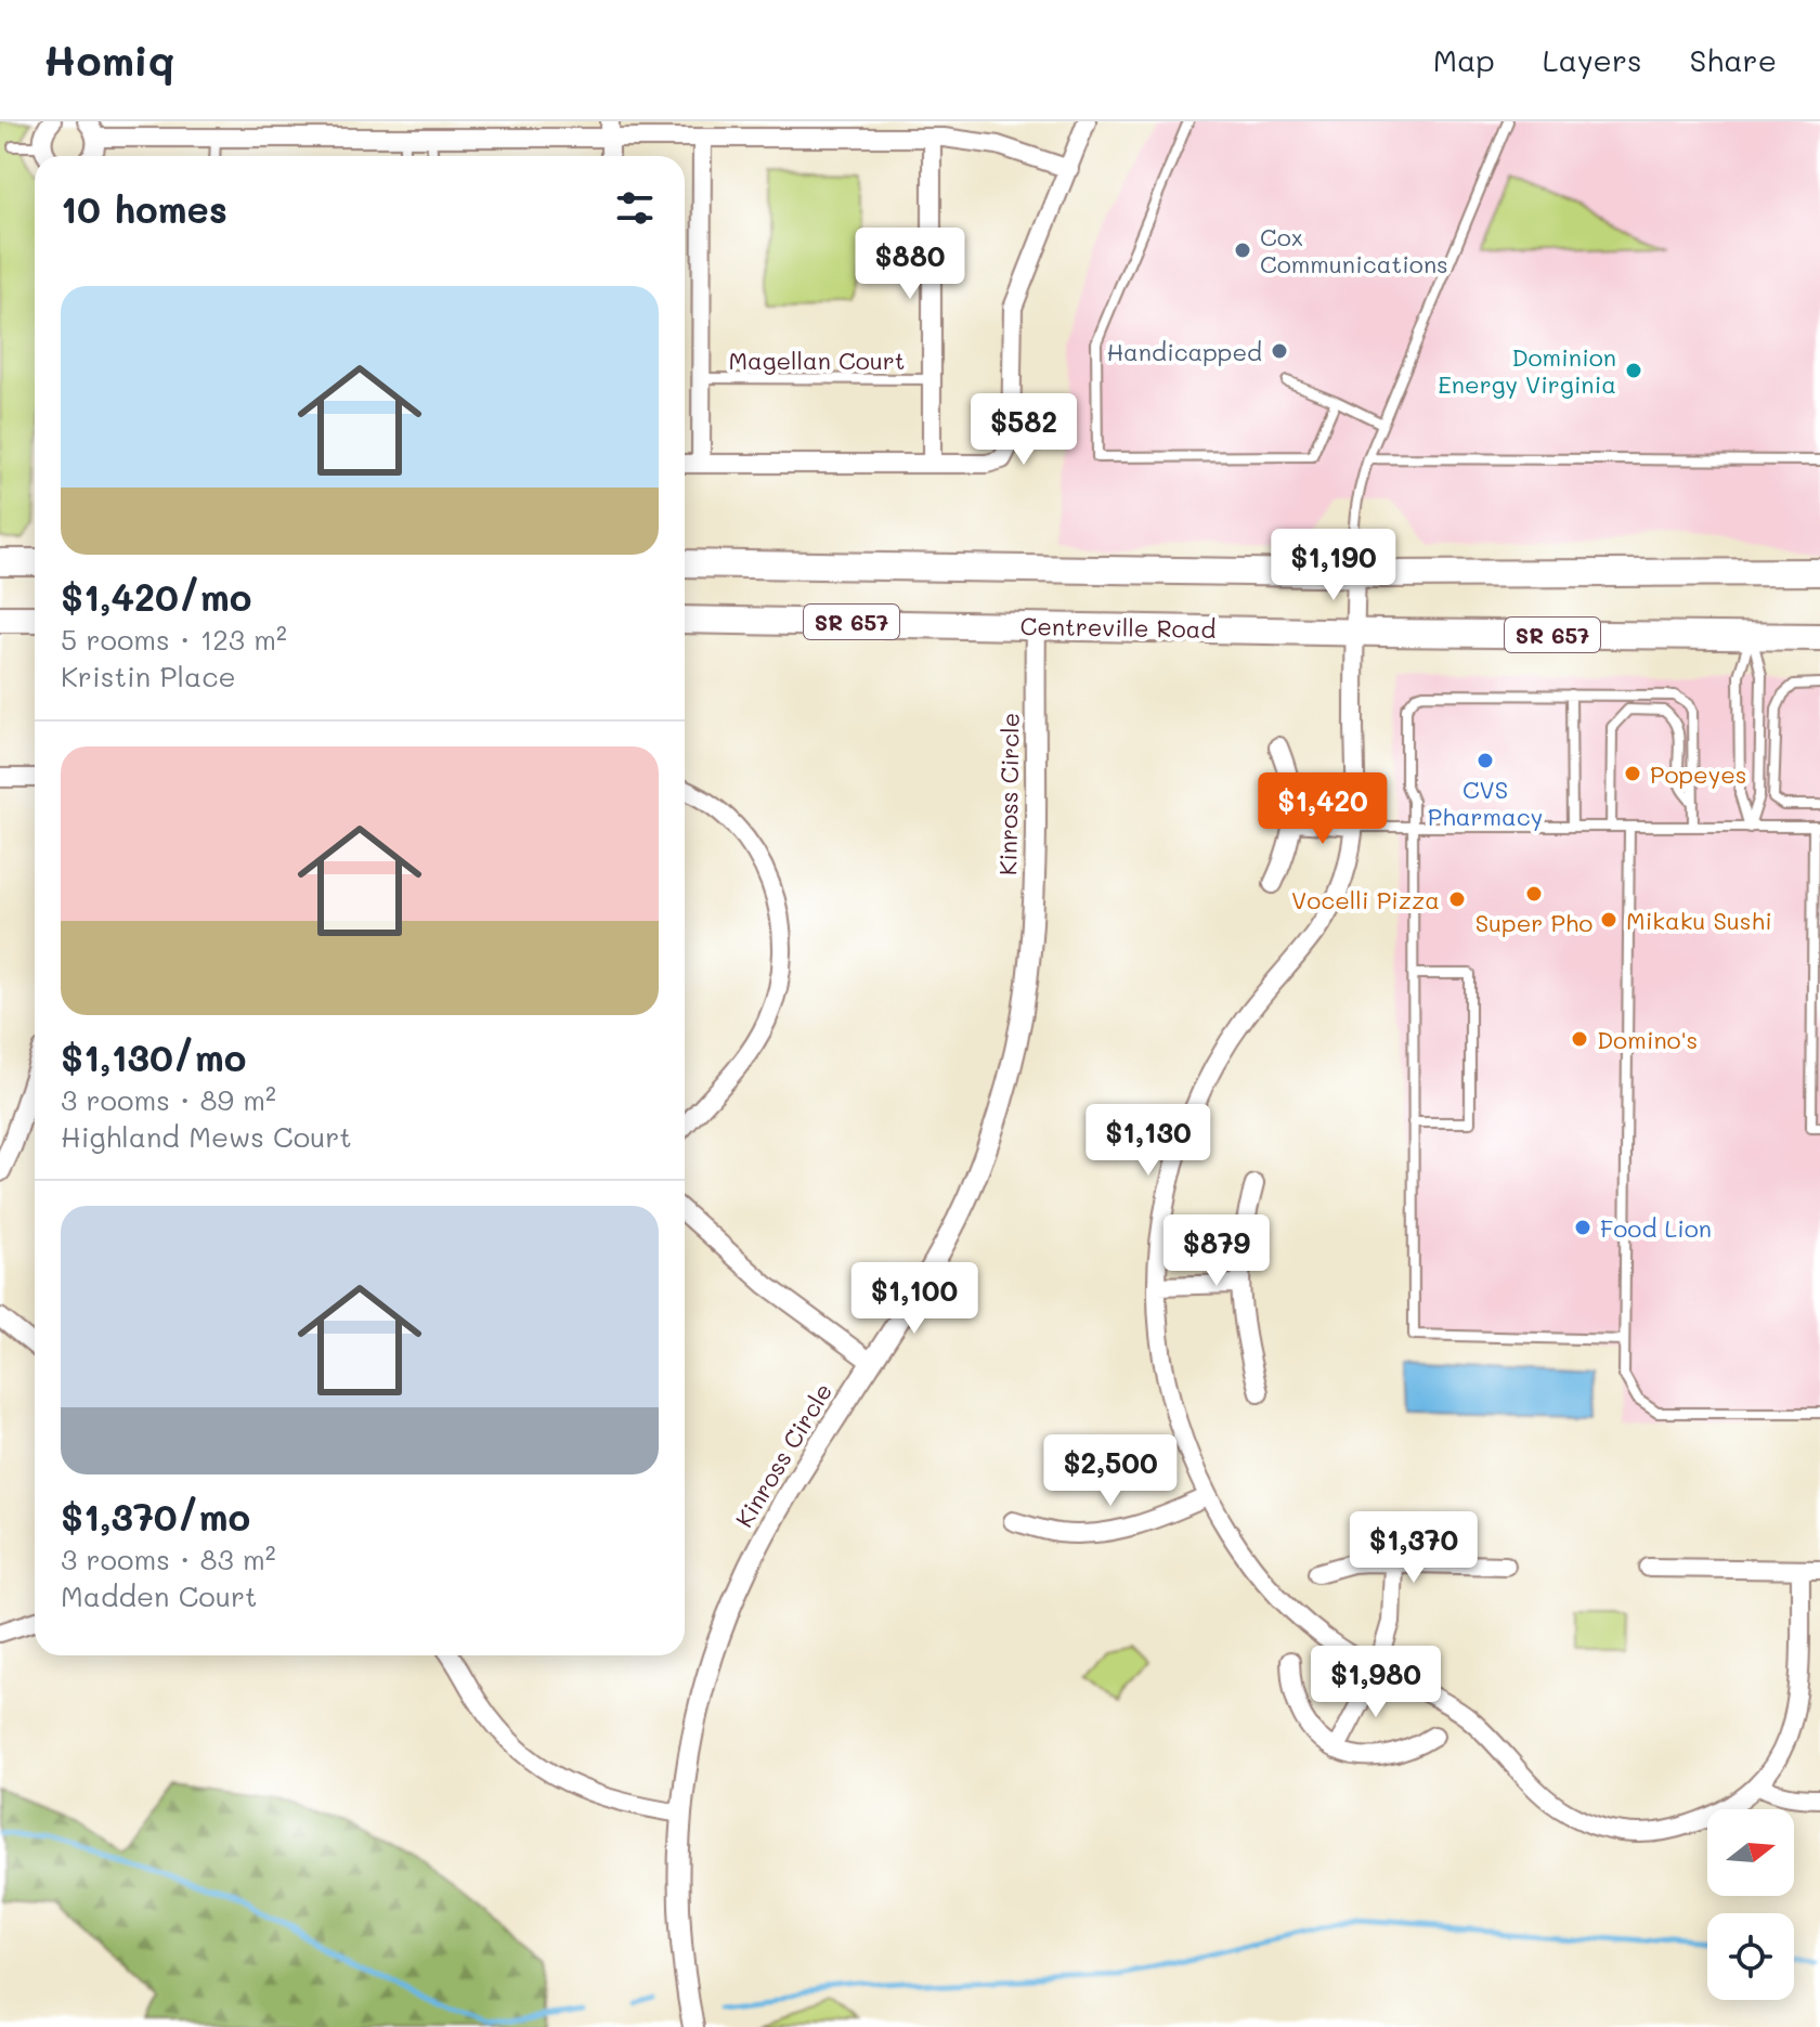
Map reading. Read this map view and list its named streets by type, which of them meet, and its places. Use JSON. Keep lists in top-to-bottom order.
{
  "streets": {
    "main road": ["SR 657", "Centreville Road"],
    "street": ["Kinross Circle"],
    "lane": ["Magellan Court"]
  },
  "crossings": [
    ["Centreville Road", "Kinross Circle"]
  ],
  "places": [
    "Cox Communications",
    "Handicapped",
    "Dominion Energy Virginia",
    "CVS Pharmacy",
    "Popeyes",
    "Super Pho",
    "Vocelli Pizza",
    "Mikaku Sushi",
    "Domino's",
    "Food Lion"
  ],
  "north": "right",
  "page": {
    "header": "Homiq",
    "nav": ["Map", "Layers", "Share"],
    "heading": "10 homes",
    "price": [
      "$880",
      "$582",
      "$1,190",
      "$1,420",
      "$1,130",
      "$879",
      "$1,100",
      "$2,500",
      "$1,370",
      "$1,980"
    ],
    "list": [
      {
        "name": "$1,420/mo",
        "note": "5 rooms · 123 m² · Kristin Place"
      },
      {
        "name": "$1,130/mo",
        "note": "3 rooms · 89 m² · Highland Mews Court"
      },
      {
        "name": "$1,370/mo",
        "note": "3 rooms · 83 m² · Madden Court"
      }
    ]
  }
}
